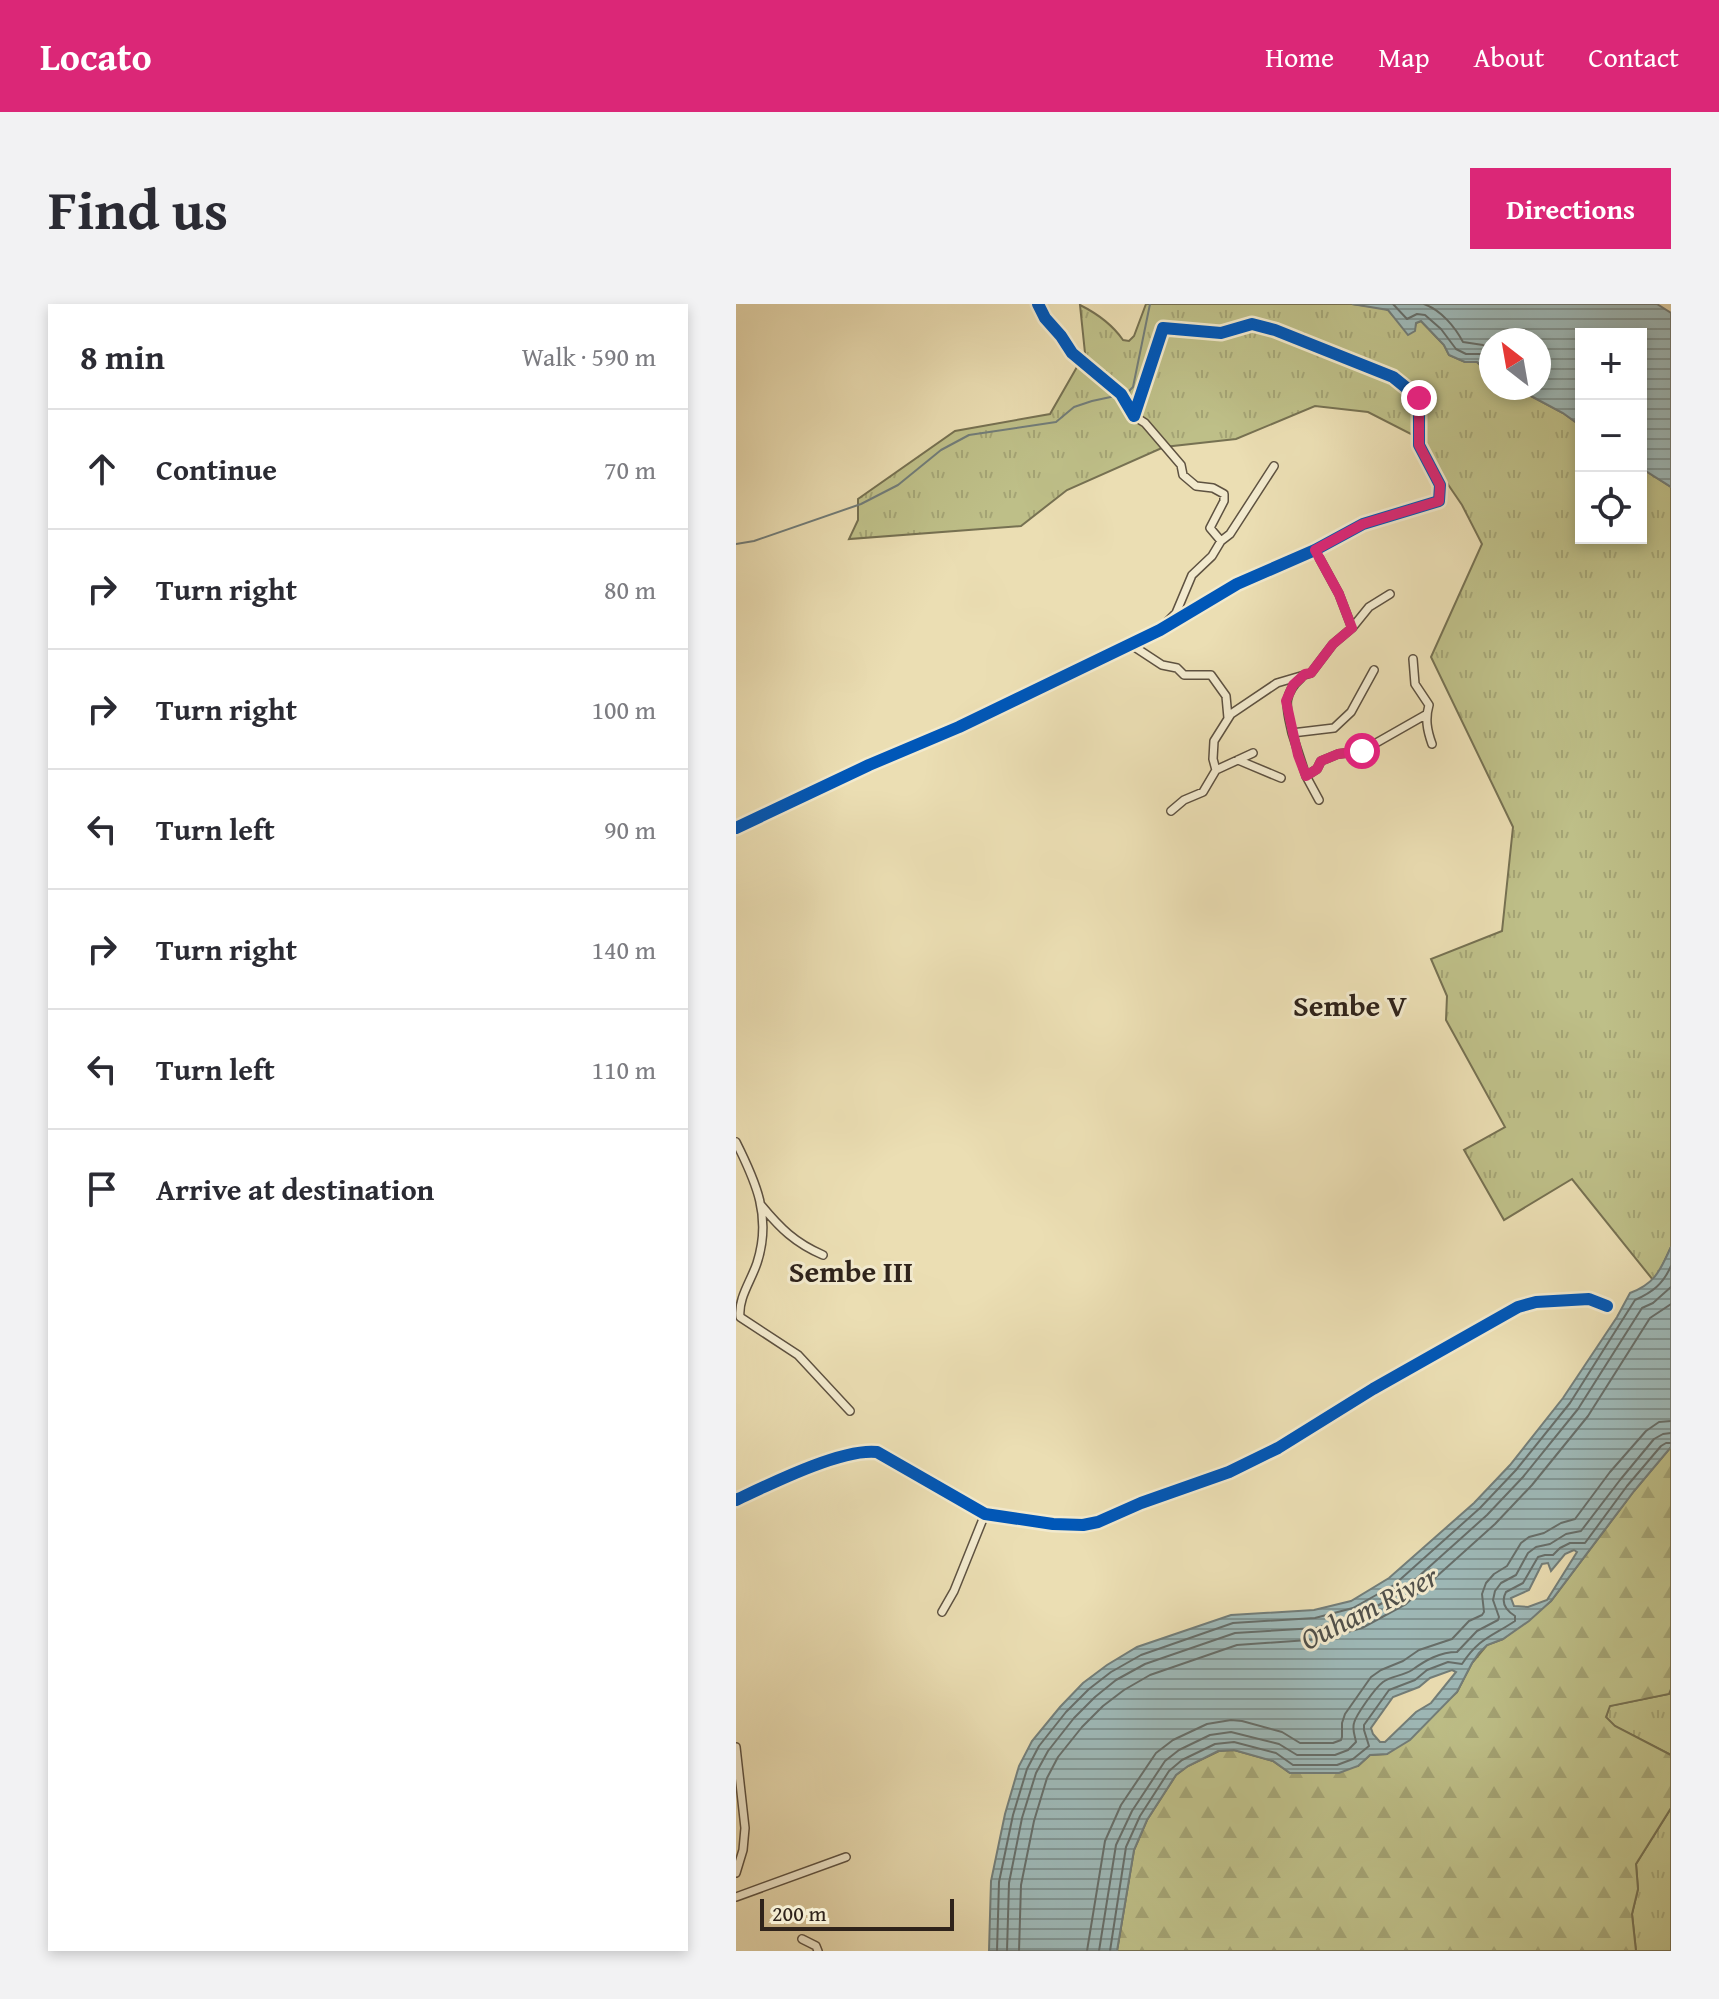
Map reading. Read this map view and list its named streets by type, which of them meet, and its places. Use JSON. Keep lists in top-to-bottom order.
{
  "districts": ["Sembe V", "Sembe III"],
  "water": ["Ouham River"],
  "scale_bar": "200 m",
  "north": "top left",
  "page": {
    "header": "Locato",
    "nav": [
      "Home",
      "Map",
      "About",
      "Contact"
    ],
    "title": "Find us",
    "buttons": "Directions",
    "heading": ["8 min", "Walk · 590 m"],
    "map_buttons": ["+", "−"],
    "list": [
      ["Continue", "70 m"],
      ["Turn right", "80 m"],
      ["Turn right", "100 m"],
      ["Turn left", "90 m"],
      ["Turn right", "140 m"],
      ["Turn left", "110 m"],
      "Arrive at destination"
    ],
    "scale": "200 m"
  }
}
